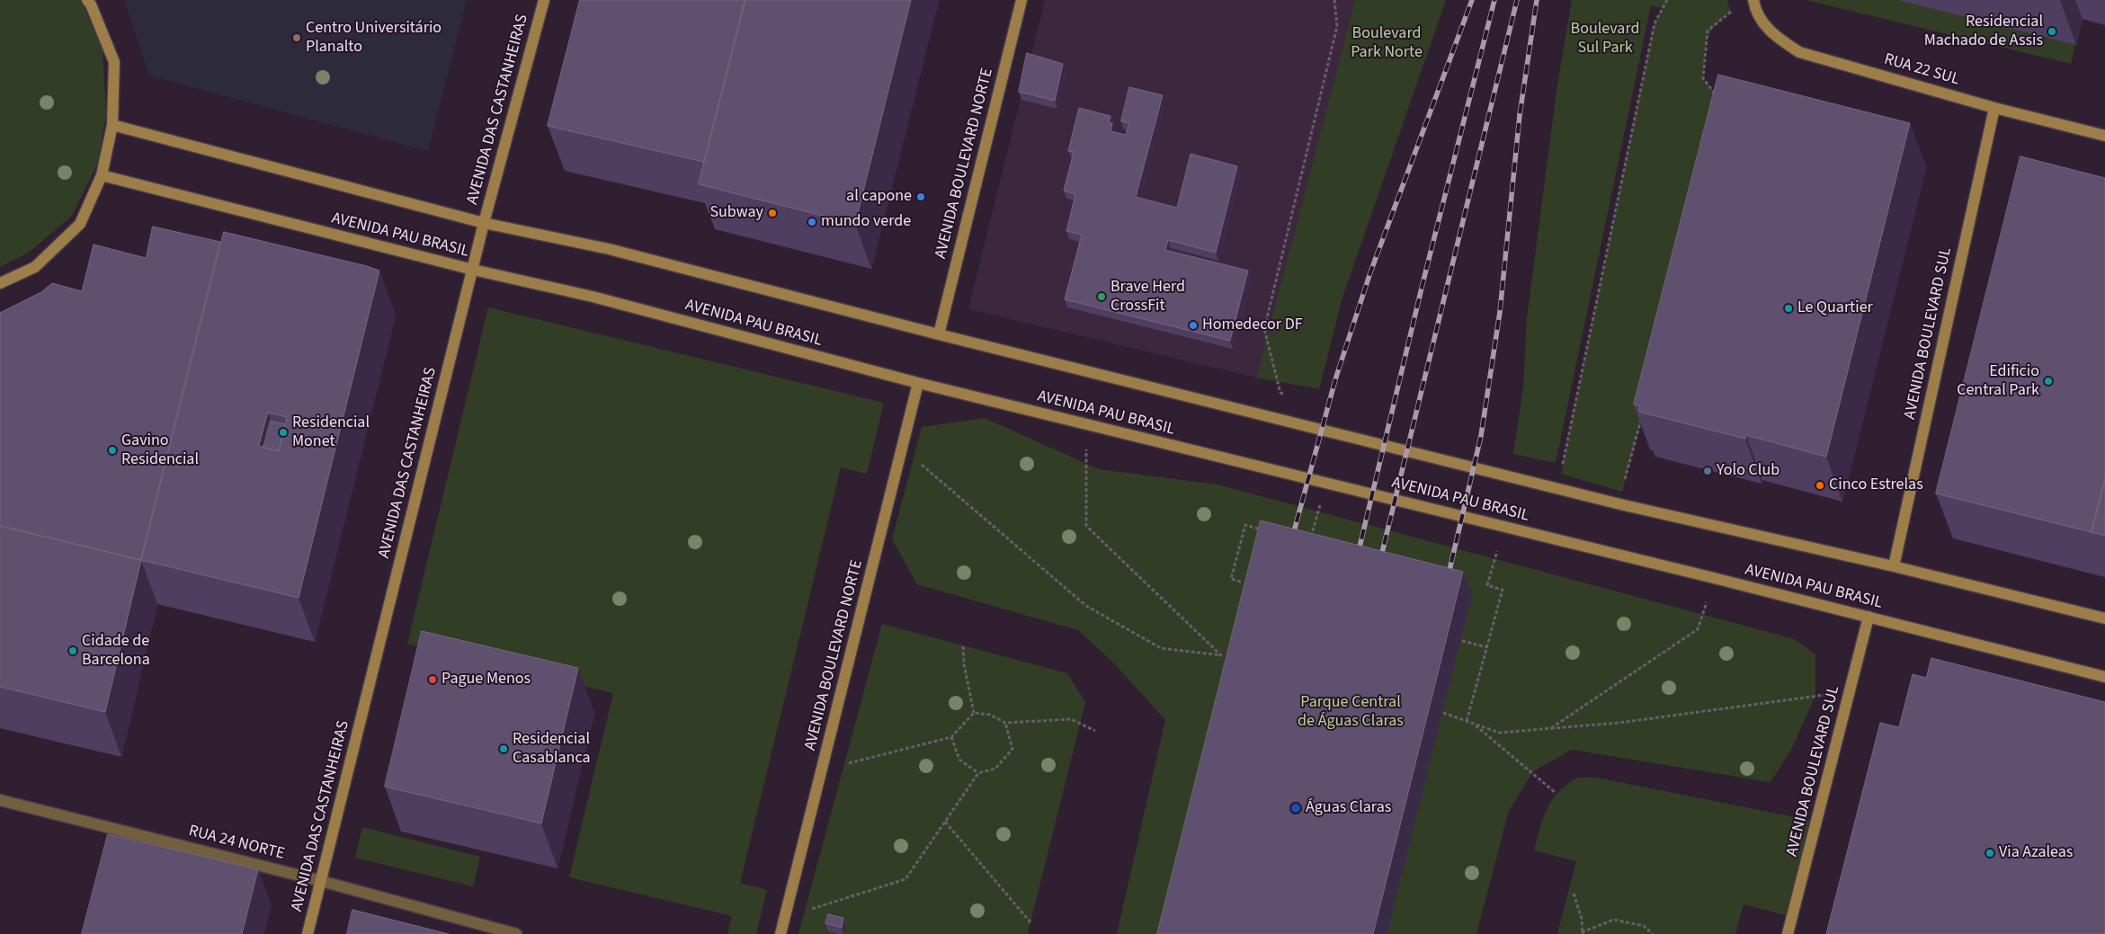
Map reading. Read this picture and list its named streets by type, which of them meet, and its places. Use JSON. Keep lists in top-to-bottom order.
{
  "streets": {
    "street": [
      "RUA 22 SUL",
      "AVENIDA DAS CASTANHEIRAS",
      "AVENIDA BOULEVARD NORTE",
      "AVENIDA PAU BRASIL",
      "AVENIDA BOULEVARD SUL",
      "RUA 24 NORTE"
    ]
  },
  "crossings": [
    ["RUA 22 SUL", "AVENIDA BOULEVARD SUL"],
    ["AVENIDA DAS CASTANHEIRAS", "AVENIDA PAU BRASIL"],
    ["AVENIDA DAS CASTANHEIRAS", "RUA 24 NORTE"],
    ["AVENIDA BOULEVARD NORTE", "AVENIDA PAU BRASIL"],
    ["AVENIDA PAU BRASIL", "AVENIDA BOULEVARD SUL"]
  ],
  "parks": ["Boulevard Sul Park", "Boulevard Park Norte", "Parque Central de Águas Claras"],
  "places": [
    "Residencial Machado de Assis",
    "Centro Universitário Planalto",
    "al capone",
    "Subway",
    "mundo verde",
    "Brave Herd CrossFit",
    "Le Quartier",
    "Homedecor DF",
    "Edificio Central Park",
    "Residencial Monet",
    "Gavino Residencial",
    "Yolo Club",
    "Cinco Estrelas",
    "Cidade de Barcelona",
    "Pague Menos",
    "Residencial Casablanca",
    "Águas Claras",
    "Via Azaleas"
  ]
}
